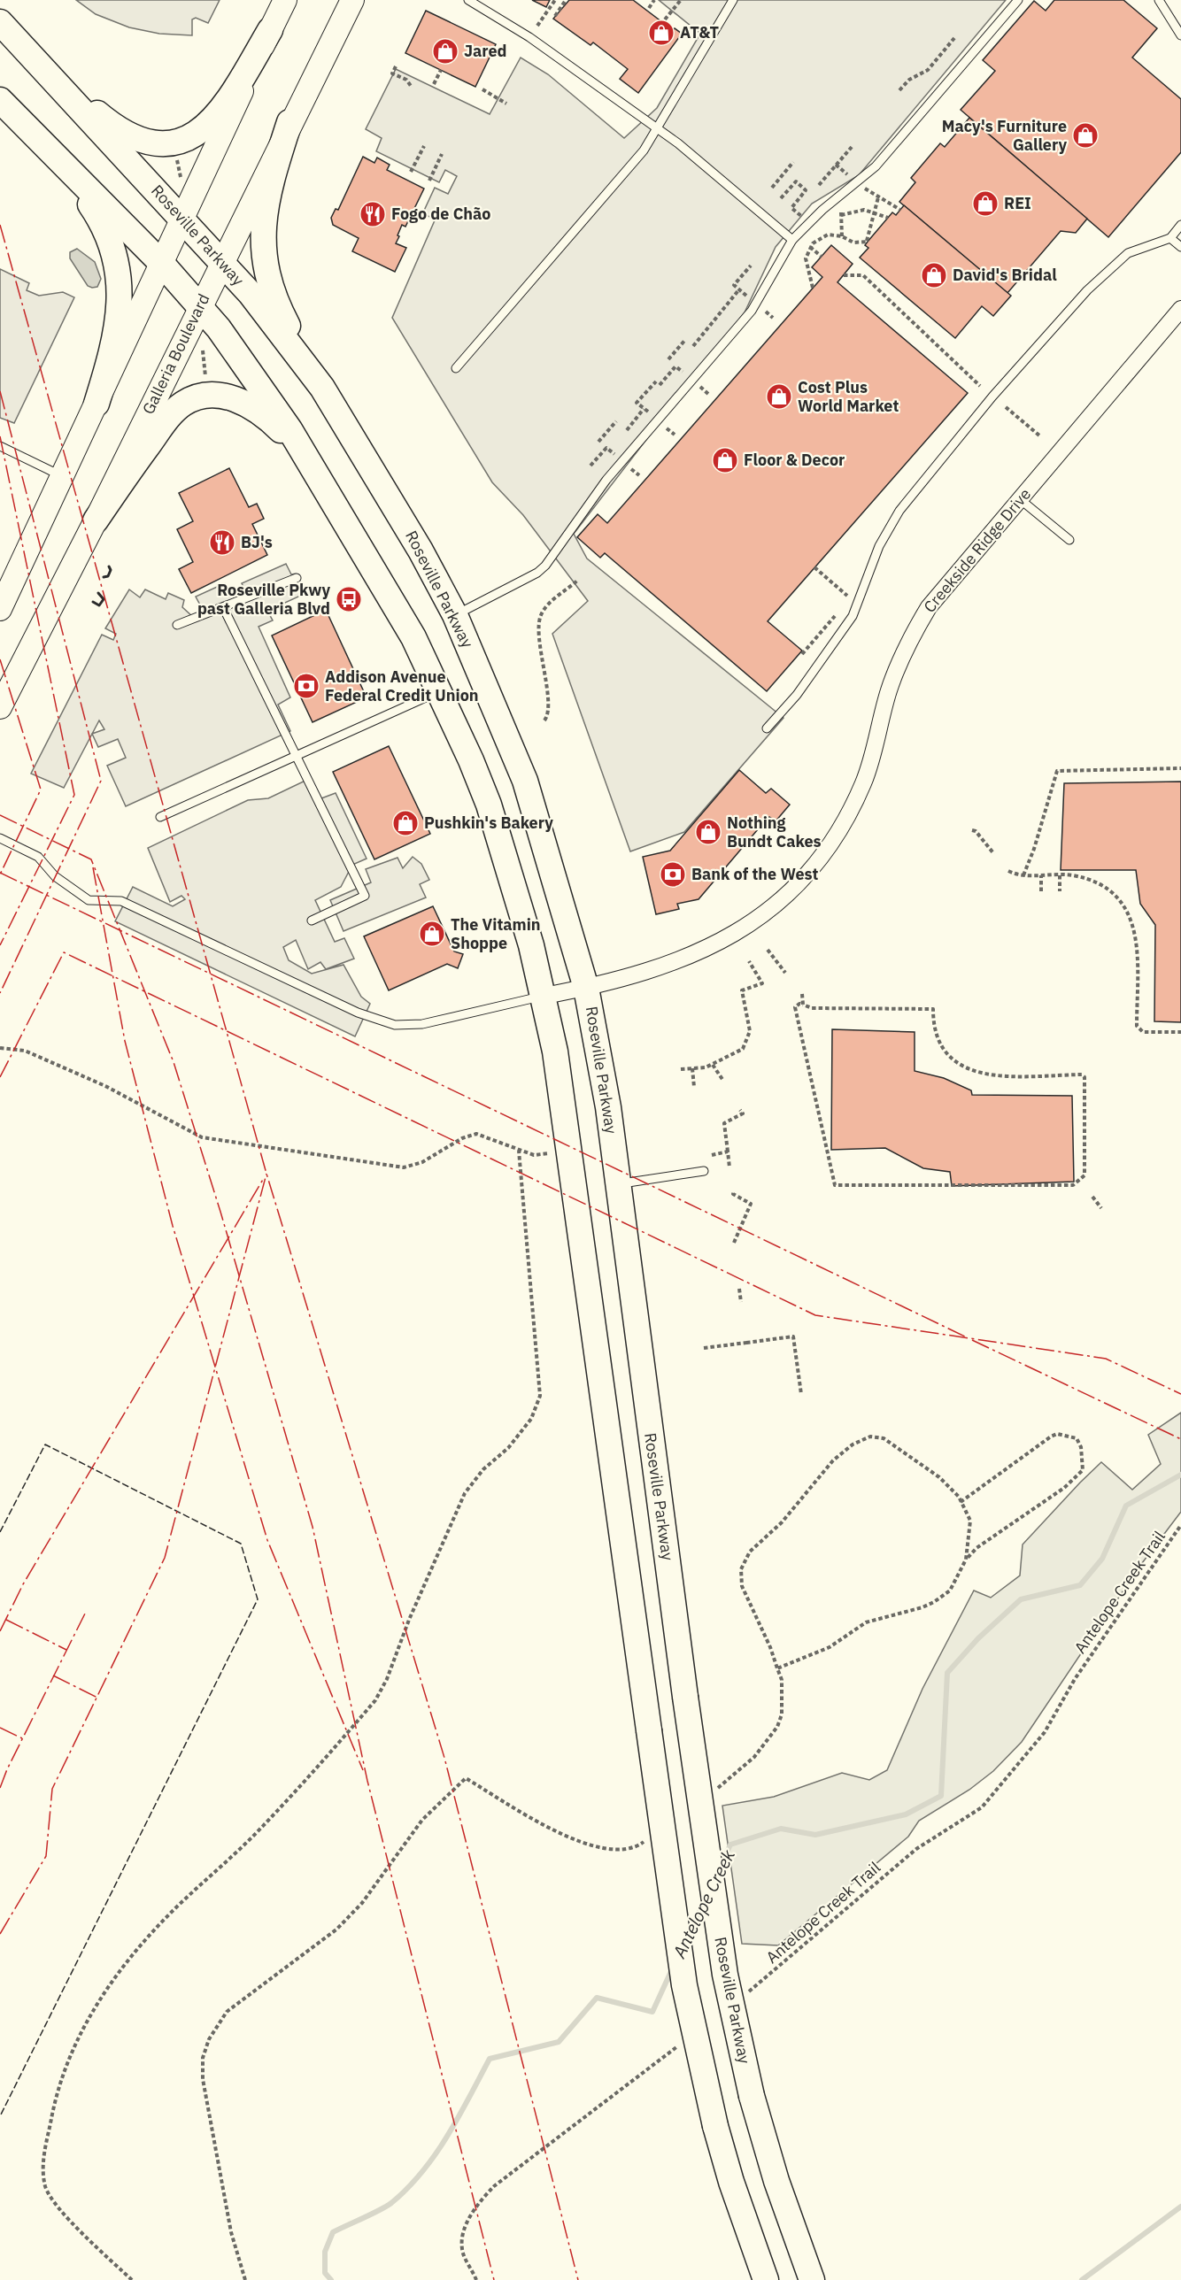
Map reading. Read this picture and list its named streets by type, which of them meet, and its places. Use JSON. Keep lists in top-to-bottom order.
{
  "streets": {
    "main road": ["Roseville Parkway", "Galleria Boulevard"],
    "street": ["Creekside Ridge Drive"],
    "path": ["Antelope Creek Trail"]
  },
  "crossings": [
    ["Roseville Parkway", "Galleria Boulevard"],
    ["Roseville Parkway", "Creekside Ridge Drive"]
  ],
  "water": ["Antelope Creek"],
  "places": {
    "shop": [
      "AT&T",
      "Jared",
      "Macy's Furniture Gallery",
      "REI",
      "David's Bridal",
      "Cost Plus World Market",
      "Floor & Decor",
      "Pushkin's Bakery",
      "Nothing Bundt Cakes",
      "The Vitamin Shoppe"
    ],
    "restaurant": ["Fogo de Chão", "BJ's"],
    "bus stop": ["Roseville Pkwy past Galleria Blvd"],
    "bank": ["Addison Avenue Federal Credit Union", "Bank of the West"]
  }
}
